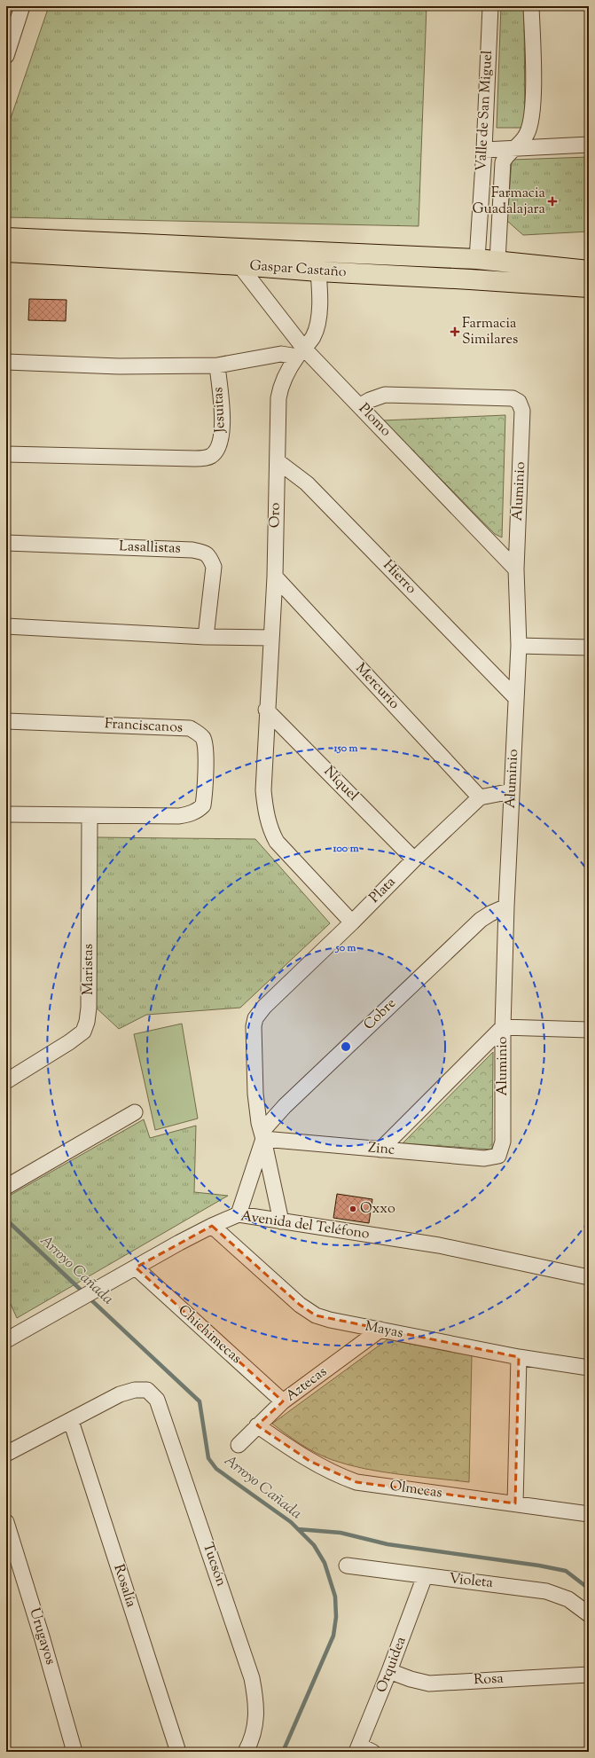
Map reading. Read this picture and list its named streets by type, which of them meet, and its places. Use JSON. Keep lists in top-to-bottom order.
{
  "streets": {
    "main road": ["Gaspar Castaño"],
    "street": [
      "Valle de San Miguel",
      "Jesuitas",
      "Plomo",
      "Aluminio",
      "Oro",
      "Lasallistas",
      "Hierro",
      "Mercurio",
      "Franciscanos",
      "Níquel",
      "Plata",
      "Maristas",
      "Cobre",
      "Zinc",
      "Avenida del Teléfono",
      "Mayas",
      "Chichimecas",
      "Aztecas",
      "Olmecas",
      "Tucsón",
      "Violeta",
      "Rosalía",
      "Urugayos",
      "Orquidea",
      "Rosa"
    ]
  },
  "crossings": [
    ["Valle de San Miguel", "Gaspar Castaño"],
    ["Gaspar Castaño", "Plomo"],
    ["Gaspar Castaño", "Oro"],
    ["Plomo", "Aluminio"],
    ["Plomo", "Oro"],
    ["Aluminio", "Hierro"],
    ["Aluminio", "Cobre"],
    ["Aluminio", "Zinc"],
    ["Oro", "Hierro"],
    ["Oro", "Mercurio"],
    ["Oro", "Níquel"],
    ["Oro", "Plata"],
    ["Mercurio", "Plata"],
    ["Franciscanos", "Maristas"],
    ["Níquel", "Plata"],
    ["Plata", "Cobre"],
    ["Cobre", "Zinc"],
    ["Cobre", "Avenida del Teléfono"],
    ["Avenida del Teléfono", "Mayas"],
    ["Avenida del Teléfono", "Chichimecas"],
    ["Mayas", "Aztecas"],
    ["Chichimecas", "Aztecas"],
    ["Aztecas", "Olmecas"],
    ["Tucsón", "Rosalía"],
    ["Violeta", "Orquidea"],
    ["Orquidea", "Rosa"]
  ],
  "water": ["Arroyo Cañada"],
  "places": {
    "health": ["Farmacia Guadalajara", "Farmacia Similares"],
    "other": ["Oxxo"]
  },
  "rings": ["150 m", "100 m", "50 m"]
}
